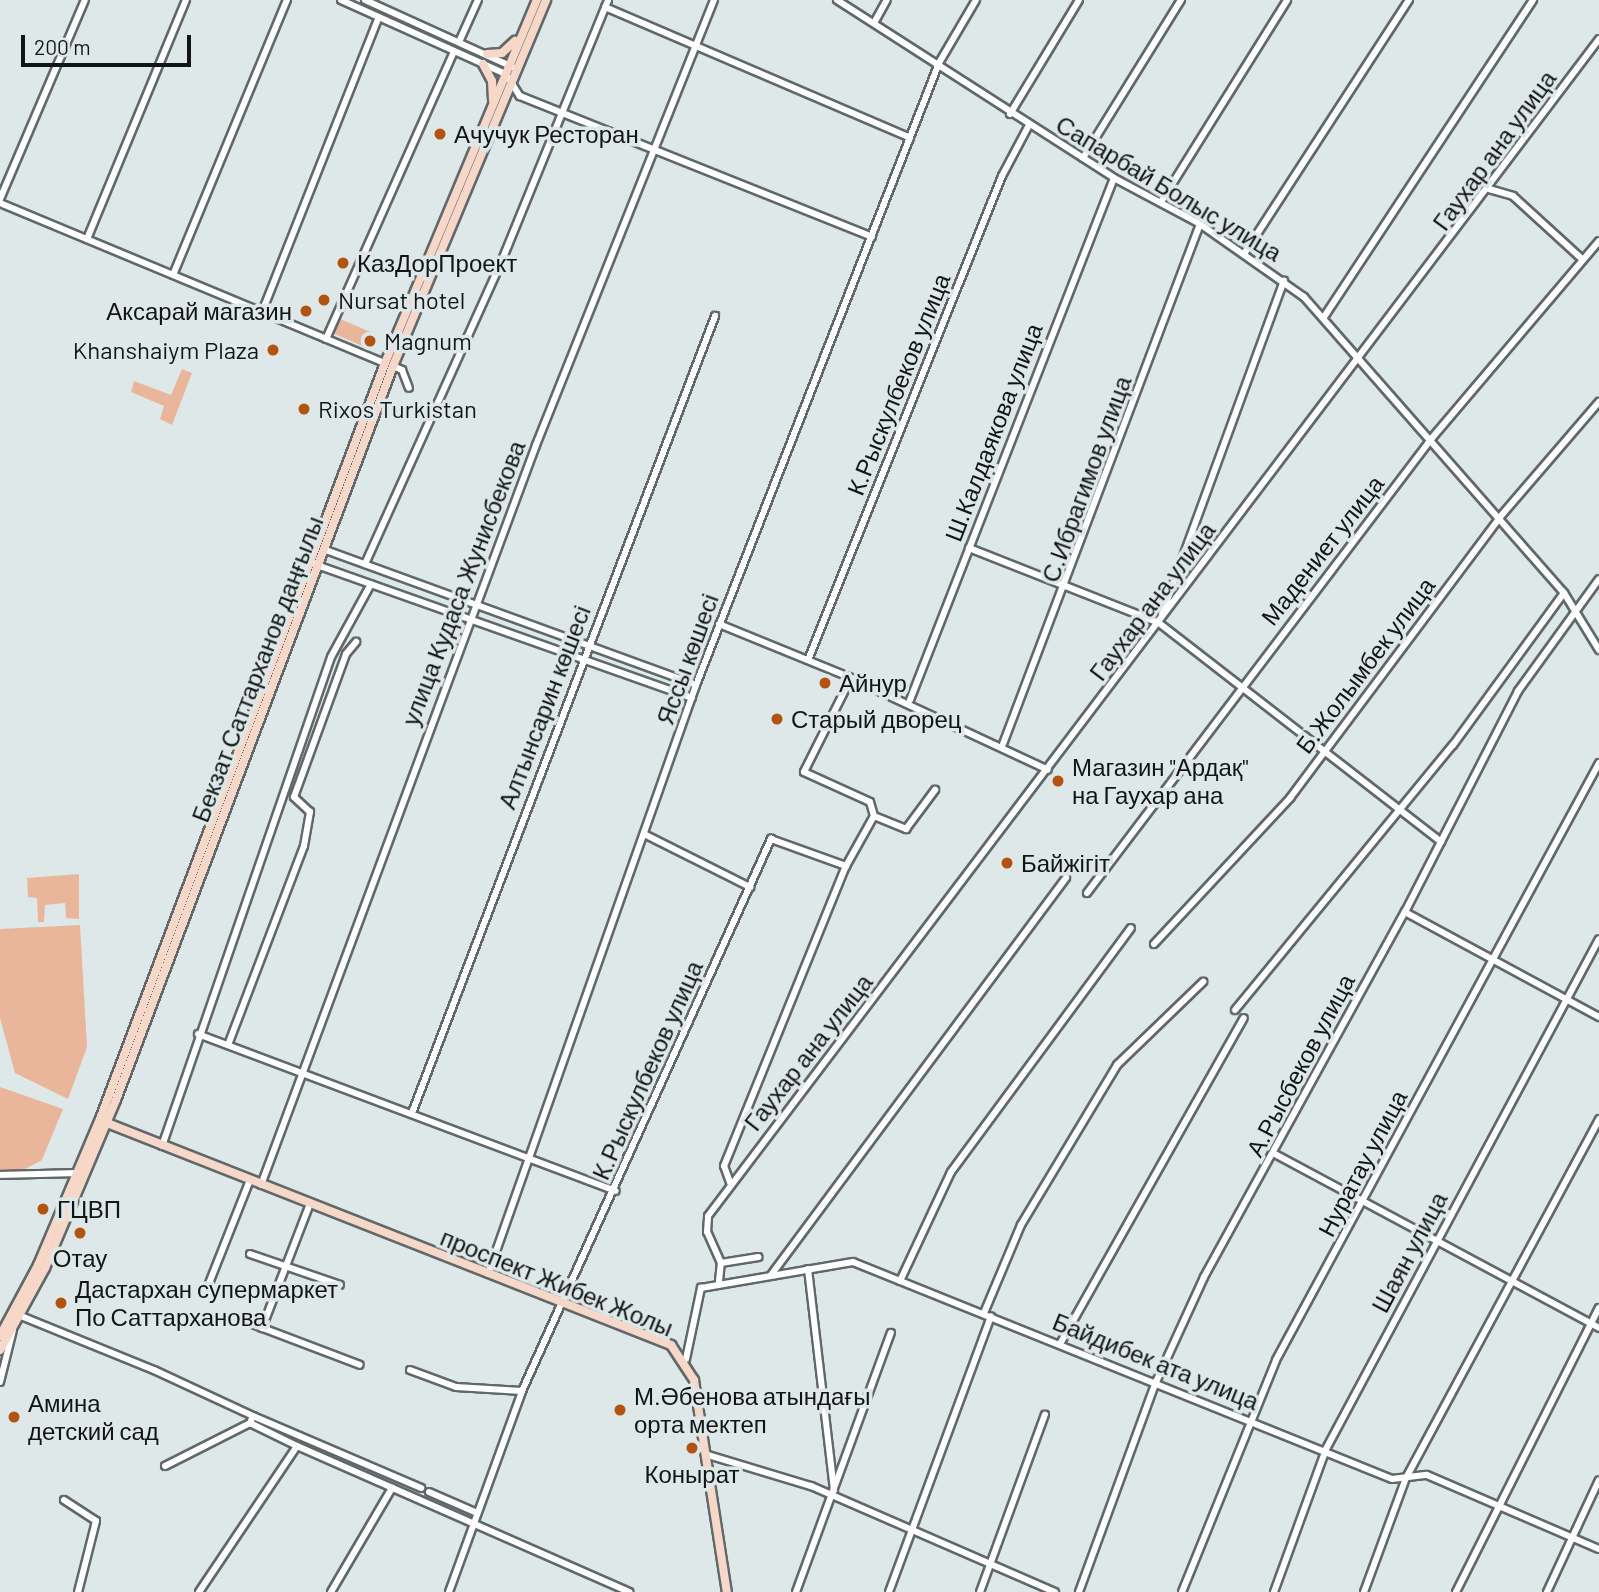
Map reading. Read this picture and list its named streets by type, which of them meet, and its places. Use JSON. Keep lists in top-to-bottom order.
{
  "streets": {
    "main road": ["Бекзат Саттарханов даңғылы", "проспект Жибек Жолы"],
    "street": [
      "Гаухар ана улица",
      "Сапарбай Болыс улица",
      "К.Рыскулбеков улица",
      "Ш.Калдаякова улица",
      "С.Ибрагимов улица",
      "Мадениет улица",
      "улица Кудаса Жунисбекова",
      "Яссы көшесі",
      "Б.Жолымбек улица",
      "Алтынсарин көшесі",
      "А.Рысбеков улица",
      "Нуратау улица",
      "Шаян улица",
      "Байдибек ата улица"
    ]
  },
  "crossings": [
    ["Гаухар ана улица", "Сапарбай Болыс улица"],
    ["Сапарбай Болыс улица", "К.Рыскулбеков улица"],
    ["Сапарбай Болыс улица", "Ш.Калдаякова улица"],
    ["Сапарбай Болыс улица", "С.Ибрагимов улица"],
    ["Сапарбай Болыс улица", "Мадениет улица"],
    ["Сапарбай Болыс улица", "Яссы көшесі"],
    ["Сапарбай Болыс улица", "Б.Жолымбек улица"],
    ["Сапарбай Болыс улица", "А.Рысбеков улица"],
    ["К.Рыскулбеков улица", "проспект Жибек Жолы"],
    ["улица Кудаса Жунисбекова", "проспект Жибек Жолы"],
    ["Яссы көшесі", "проспект Жибек Жолы"],
    ["Бекзат Саттарханов даңғылы", "проспект Жибек Жолы"],
    ["А.Рысбеков улица", "Байдибек ата улица"],
    ["Нуратау улица", "Байдибек ата улица"],
    ["Шаян улица", "Байдибек ата улица"]
  ],
  "places": [
    "Ачучук Ресторан",
    "КазДорПроект",
    "Nursat hotel",
    "Аксарай магазин",
    "Magnum",
    "Khanshaiym Plaza",
    "Rixos Turkistan",
    "Айнур",
    "Старый дворец",
    "Магазин \"Ардақ\" на Гаухар ана",
    "Байжігіт",
    "ГЦВП",
    "Отау",
    "Дастархан супермаркет По Саттарханова",
    "М.Әбенова атындағы орта мектеп",
    "Амина детский сад",
    "Конырат"
  ],
  "scale_bar": "200 m"
}
